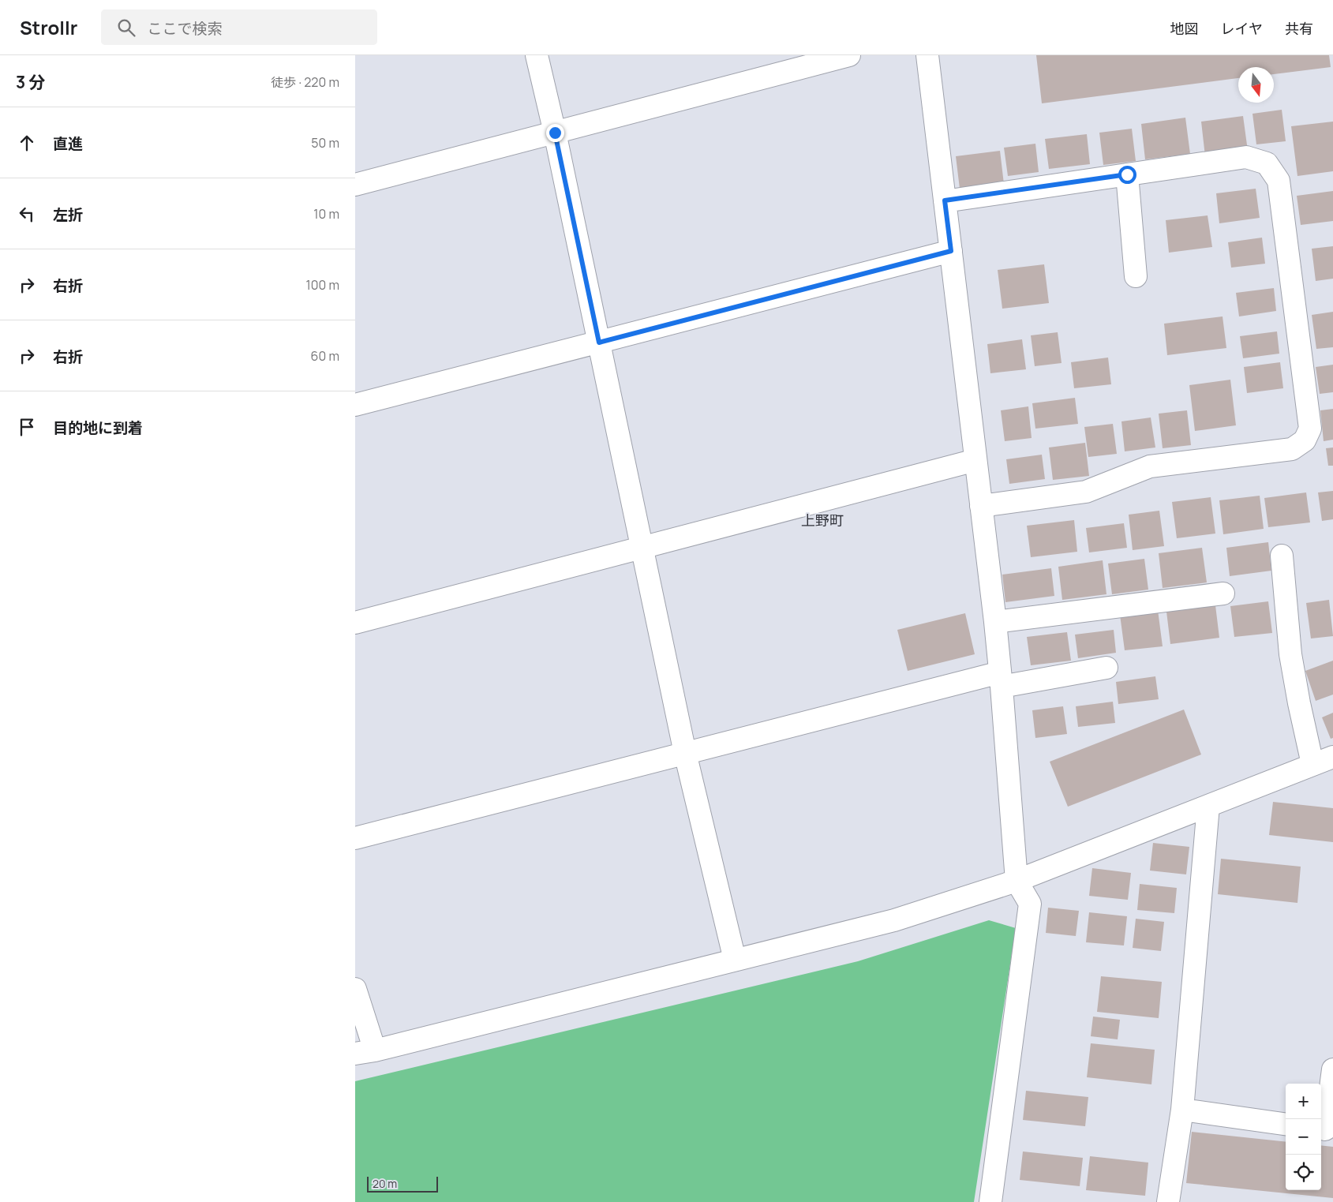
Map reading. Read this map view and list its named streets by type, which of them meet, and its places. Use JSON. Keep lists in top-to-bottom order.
{
  "districts": ["上野町"],
  "scale_bar": "20 m",
  "north": "bottom",
  "page": {
    "header": "Strollr",
    "search": "ここで検索",
    "nav": ["地図", "レイヤ", "共有"],
    "heading": ["3 分", "徒歩 · 220 m"],
    "list": [
      ["直進", "50 m"],
      ["左折", "10 m"],
      ["右折", "100 m"],
      ["右折", "60 m"],
      "目的地に到着"
    ],
    "map_buttons": ["+", "−"],
    "scale": "20 m"
  }
}
